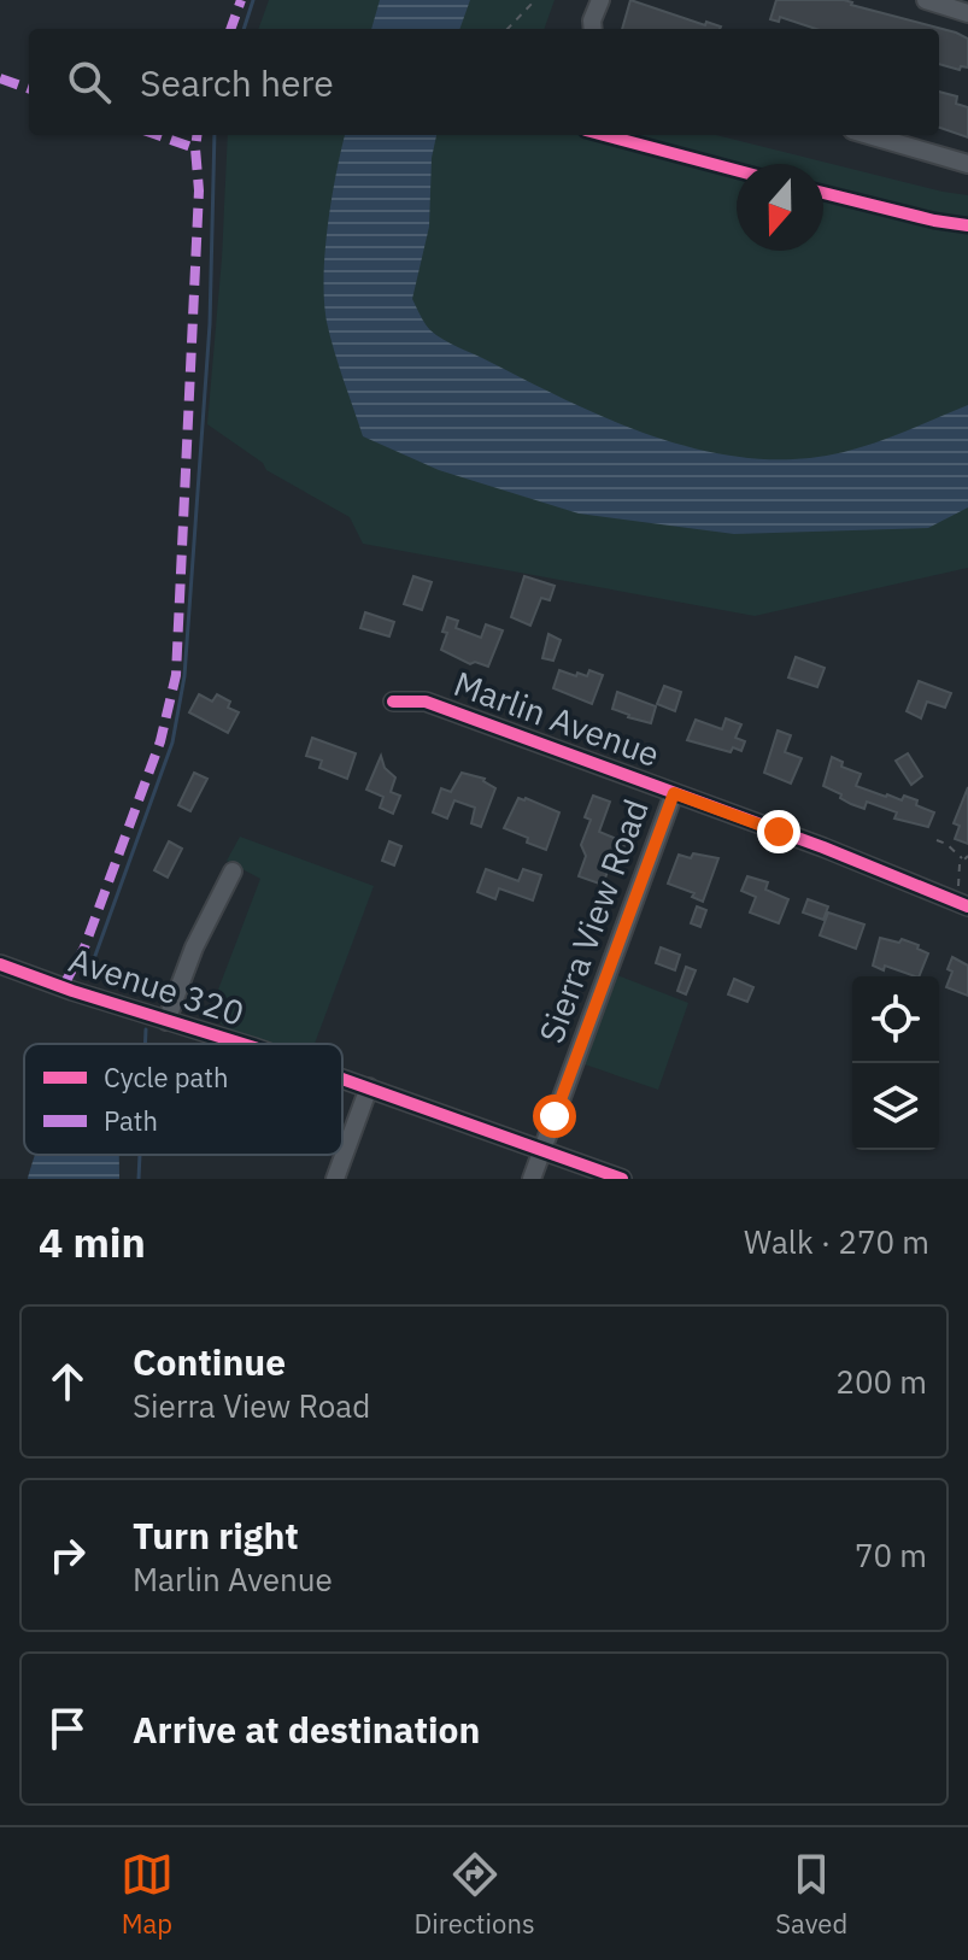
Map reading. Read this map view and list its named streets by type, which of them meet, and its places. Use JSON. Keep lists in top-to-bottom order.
{
  "streets": {
    "street": ["Marlin Avenue", "Sierra View Road", "Avenue 320"]
  },
  "crossings": [
    ["Marlin Avenue", "Sierra View Road"],
    ["Sierra View Road", "Avenue 320"]
  ],
  "legend": ["Cycle path", "Path"],
  "north": "bottom",
  "page": {
    "search": "Search here",
    "heading": ["4 min", "Walk · 270 m"],
    "list": [
      ["Continue", "Sierra View Road", "200 m"],
      ["Turn right", "Marlin Avenue", "70 m"],
      "Arrive at destination"
    ],
    "nav": ["Map", "Directions", "Saved"]
  }
}
